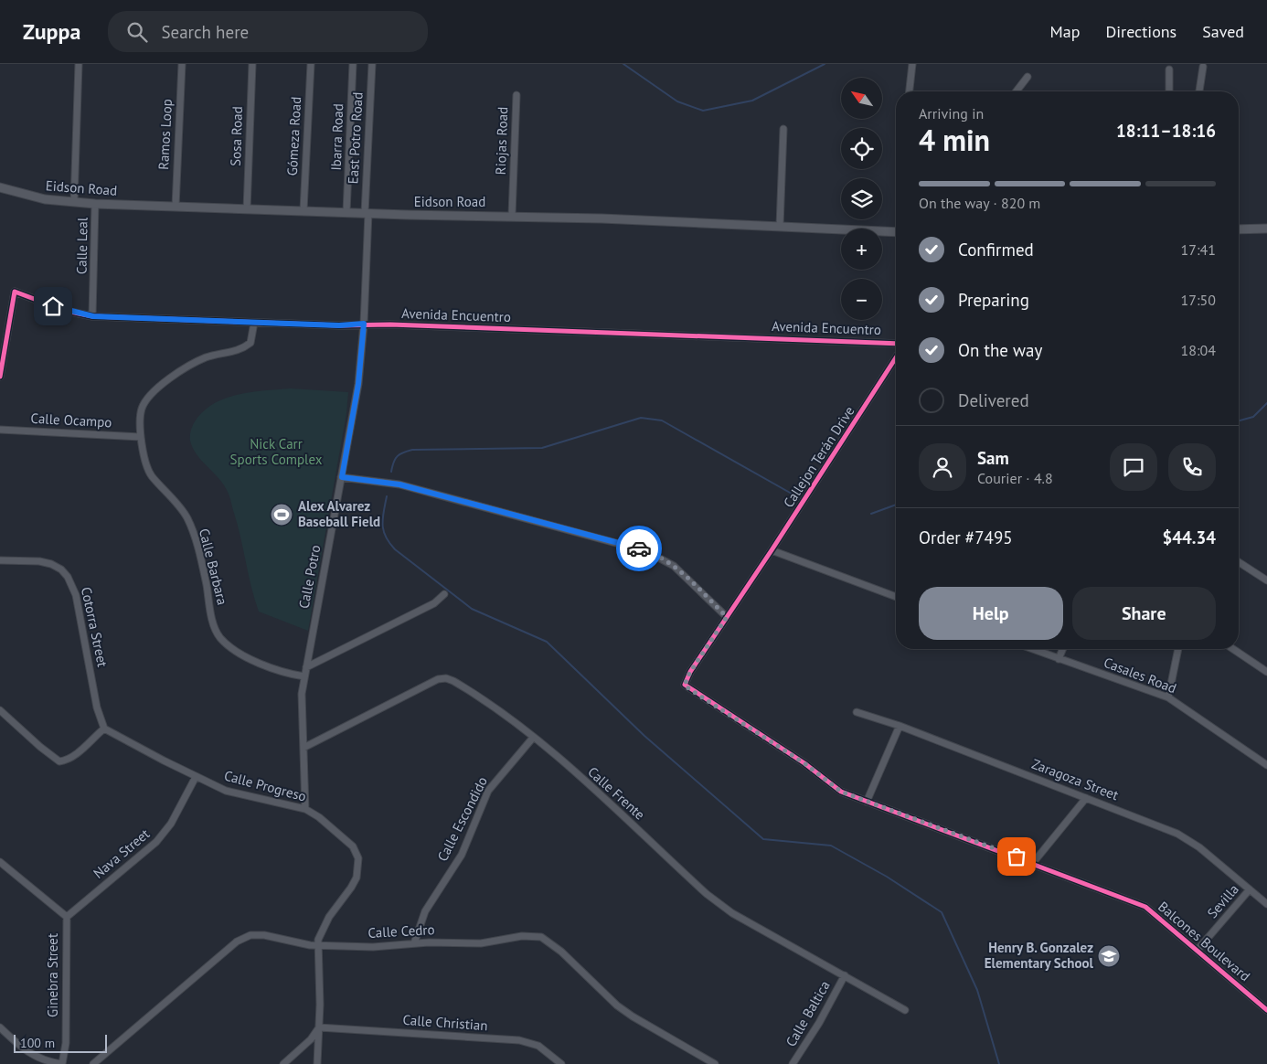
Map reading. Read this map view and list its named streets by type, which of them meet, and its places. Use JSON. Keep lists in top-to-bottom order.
{
  "streets": {
    "street": [
      "Ramos Loop",
      "Sosa Road",
      "Gómeza Road",
      "Ibarra Road",
      "East Potro Road",
      "Riojas Road",
      "Eidson Road",
      "Calle Leal",
      "Avenida Encuentro",
      "Calle Ocampo",
      "Callejon Terán Drive",
      "Calle Barbara",
      "Calle Potro",
      "Cotorra Street",
      "Casales Road",
      "Zaragoza Street",
      "Calle Progreso",
      "Calle Frente",
      "Calle Escondido",
      "Nava Street",
      "Sevilla",
      "Calle Cedro",
      "Balcones Boulevard",
      "Ginebra Street",
      "Calle Baltica",
      "Calle Christian"
    ]
  },
  "crossings": [
    ["Ramos Loop", "Eidson Road"],
    ["Sosa Road", "Eidson Road"],
    ["Gómeza Road", "Eidson Road"],
    ["Ibarra Road", "Eidson Road"],
    ["East Potro Road", "Eidson Road"],
    ["East Potro Road", "Calle Potro"],
    ["Riojas Road", "Eidson Road"],
    ["Eidson Road", "Calle Leal"],
    ["Eidson Road", "Calle Potro"],
    ["Calle Leal", "Avenida Encuentro"],
    ["Avenida Encuentro", "Calle Barbara"],
    ["Avenida Encuentro", "Calle Potro"],
    ["Calle Ocampo", "Calle Barbara"],
    ["Callejon Terán Drive", "Balcones Boulevard"],
    ["Calle Barbara", "Calle Potro"],
    ["Calle Potro", "Calle Progreso"],
    ["Calle Potro", "Calle Frente"],
    ["Cotorra Street", "Calle Progreso"],
    ["Zaragoza Street", "Sevilla"],
    ["Calle Progreso", "Nava Street"],
    ["Calle Progreso", "Calle Cedro"],
    ["Calle Progreso", "Calle Christian"],
    ["Calle Frente", "Calle Escondido"],
    ["Calle Frente", "Calle Baltica"],
    ["Calle Escondido", "Calle Cedro"],
    ["Nava Street", "Ginebra Street"],
    ["Sevilla", "Balcones Boulevard"]
  ],
  "parks": ["Nick Carr Sports Complex"],
  "places": {
    "sports": ["Alex Alvarez Baseball Field"],
    "school or university": ["Henry B. Gonzalez Elementary School"]
  },
  "scale_bar": "100 m",
  "north": "top left",
  "page": {
    "header": "Zuppa",
    "search": "Search here",
    "nav": ["Map", "Directions", "Saved"],
    "map_buttons": ["+", "−"],
    "heading": ["4 min", "Arriving in", "18:11–18:16"],
    "panel": [
      "Sam",
      "Courier · 4.8",
      "Order #7495",
      "$44.34"
    ],
    "bar": "On the way · 820 m",
    "list": [
      ["Confirmed", "17:41"],
      ["Preparing", "17:50"],
      ["On the way", "18:04"],
      "Delivered"
    ],
    "buttons": ["Help", "Share"],
    "scale": "100 m"
  }
}
